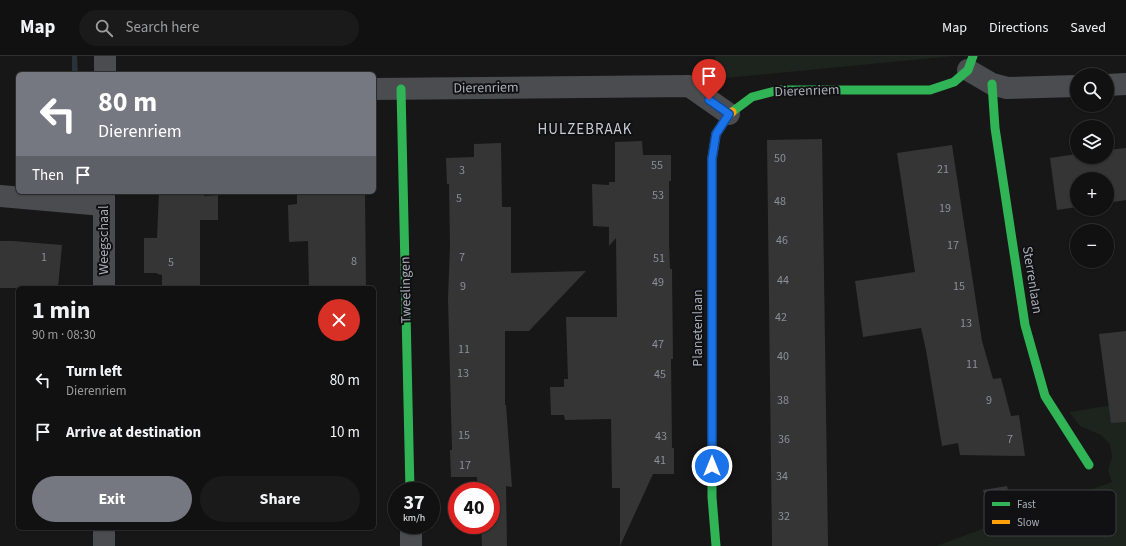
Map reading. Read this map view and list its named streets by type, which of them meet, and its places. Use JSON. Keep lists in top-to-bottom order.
{
  "streets": {
    "street": [
      "Dierenriem",
      "Weegschaal",
      "Sterrenlaan",
      "Tweelingen",
      "Planetenlaan"
    ]
  },
  "crossings": [
    ["Dierenriem", "Sterrenlaan"],
    ["Dierenriem", "Tweelingen"],
    ["Dierenriem", "Planetenlaan"]
  ],
  "districts": ["HULZEBRAAK"],
  "house_numbers": [
    "50",
    "55",
    "21",
    "3",
    "53",
    "5",
    "48",
    "19",
    "46",
    "17",
    "1",
    "7",
    "51",
    "8",
    "5",
    "44",
    "49",
    "9",
    "15",
    "42",
    "13",
    "47",
    "11",
    "40",
    "11",
    "13",
    "45",
    "38",
    "9",
    "15",
    "43",
    "36",
    "7",
    "41",
    "17",
    "34",
    "32"
  ],
  "legend": ["Fast", "Slow"],
  "page": {
    "header": "Map",
    "search": "Search here",
    "nav": ["Map", "Directions", "Saved"],
    "map_buttons": ["+", "−"],
    "turn": ["80 m", "Dierenriem"],
    "then": "Then",
    "heading": ["1 min", "90 m · 08:30"],
    "list": [
      {
        "name": "Turn left",
        "note": "Dierenriem",
        "value": "80 m"
      },
      {
        "name": "Arrive at destination",
        "value": "10 m"
      }
    ],
    "buttons": ["Exit", "Share"],
    "speed": "37 km/h",
    "limit": "40"
  }
}
